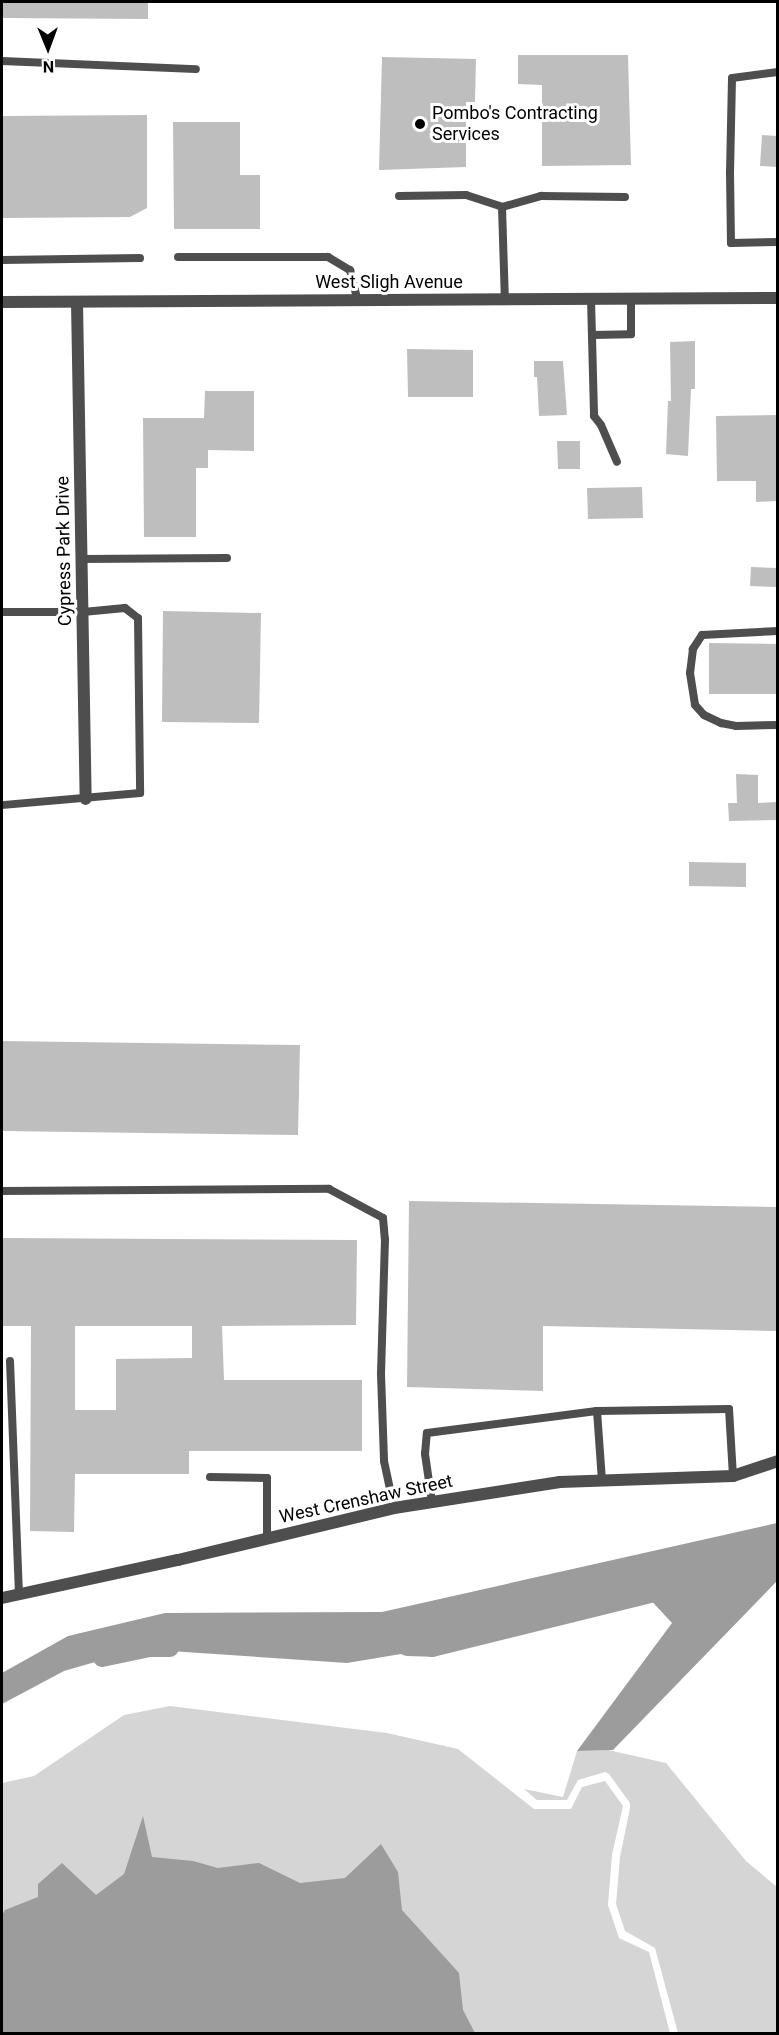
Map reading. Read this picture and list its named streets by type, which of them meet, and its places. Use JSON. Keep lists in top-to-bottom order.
{
  "streets": {
    "street": ["West Sligh Avenue", "Cypress Park Drive", "West Crenshaw Street"]
  },
  "crossings": [
    ["West Sligh Avenue", "Cypress Park Drive"]
  ],
  "places": ["Pombo's Contracting Services"],
  "north": "bottom"
}
